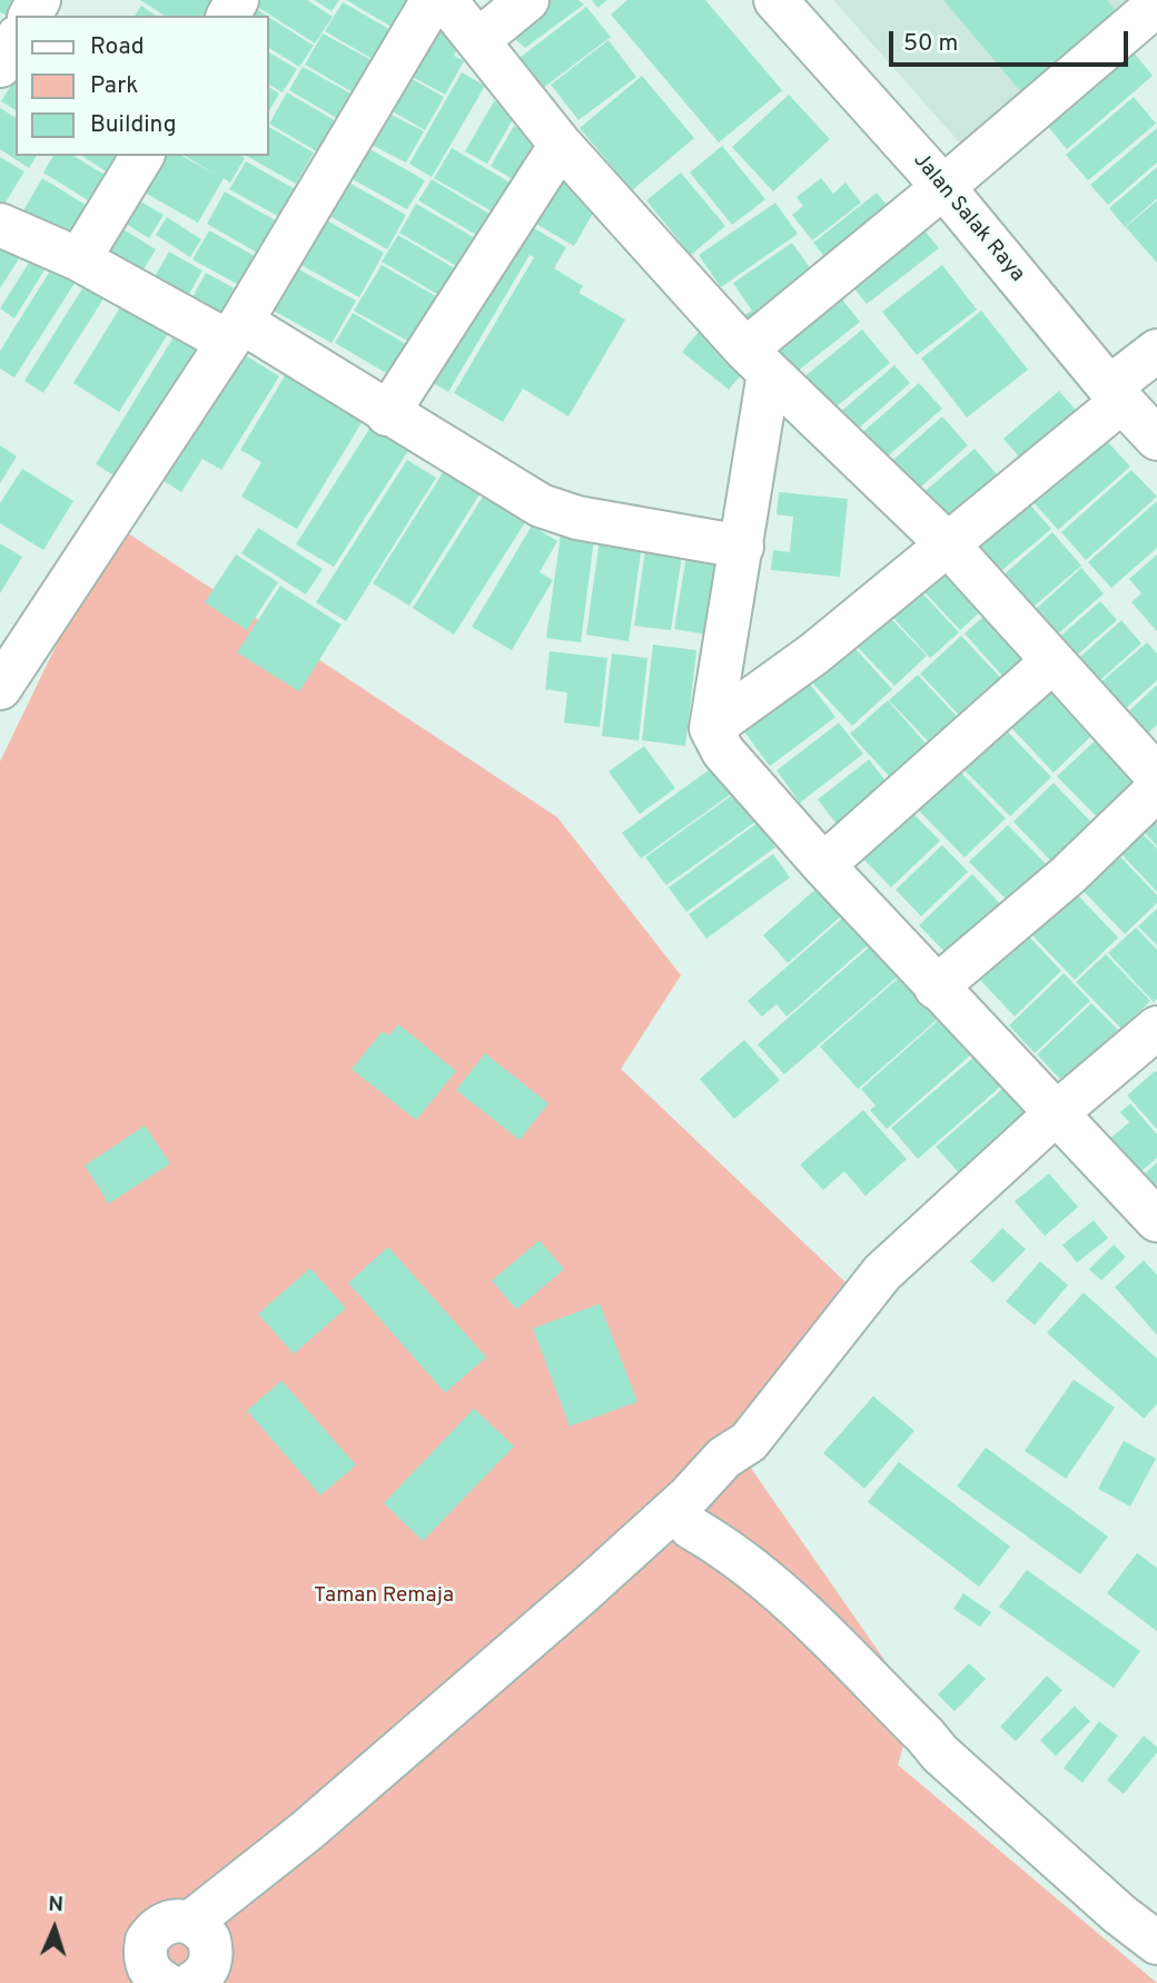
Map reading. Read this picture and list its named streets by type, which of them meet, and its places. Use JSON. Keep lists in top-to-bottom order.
{
  "streets": {
    "street": ["Jalan Salak Raya"]
  },
  "parks": ["Taman Remaja"],
  "legend": ["Road", "Park", "Building"],
  "scale_bar": "50 m",
  "north": "top"
}
